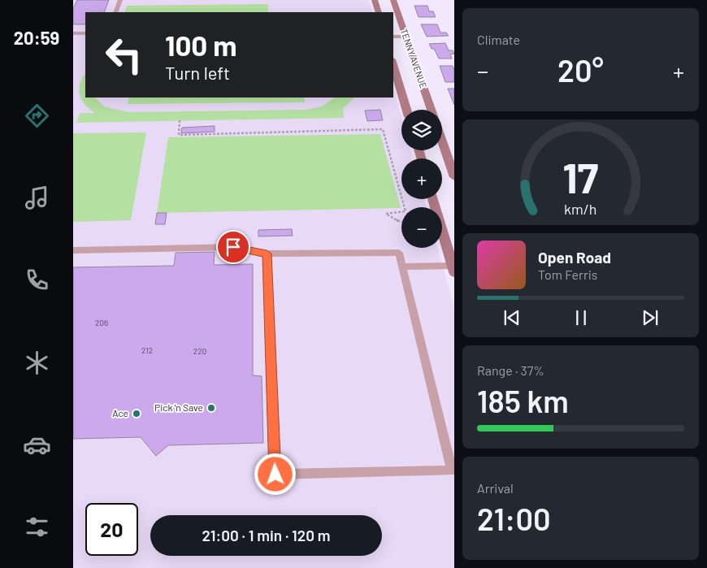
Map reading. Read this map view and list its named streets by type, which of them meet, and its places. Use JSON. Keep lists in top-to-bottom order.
{
  "streets": {
    "street": ["TENNY AVENUE"]
  },
  "places": ["Pick 'n Save", "Ace"],
  "house_numbers": ["206", "212", "220"],
  "page": {
    "tabs": "20:59",
    "tile": [
      "Climate",
      ["Range · 37%", "185 km"],
      ["Arrival", "21:00"]
    ],
    "turn": ["100 m", "Turn left"],
    "heat": ["−", "20°", "+"],
    "map_buttons": ["+", "−"],
    "song": ["Open Road", "Tom Ferris"],
    "limit": "20",
    "trip": "21:00 · 1 min · 120 m",
    "gauge": ["17", "km/h"]
  }
}
